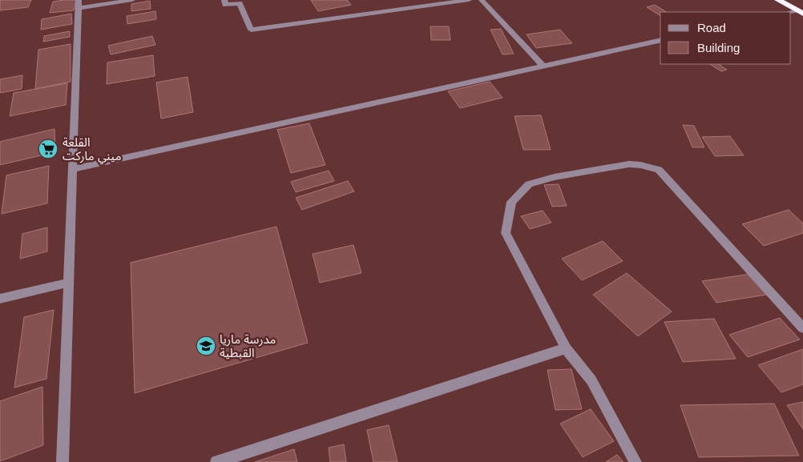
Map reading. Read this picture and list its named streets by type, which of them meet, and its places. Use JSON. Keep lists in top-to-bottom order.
{
  "places": {
    "supermarket": ["القلعة ميني ماركت"],
    "school or university": ["مدرسة ماريا القبطية"]
  },
  "legend": ["Road", "Building"]
}
